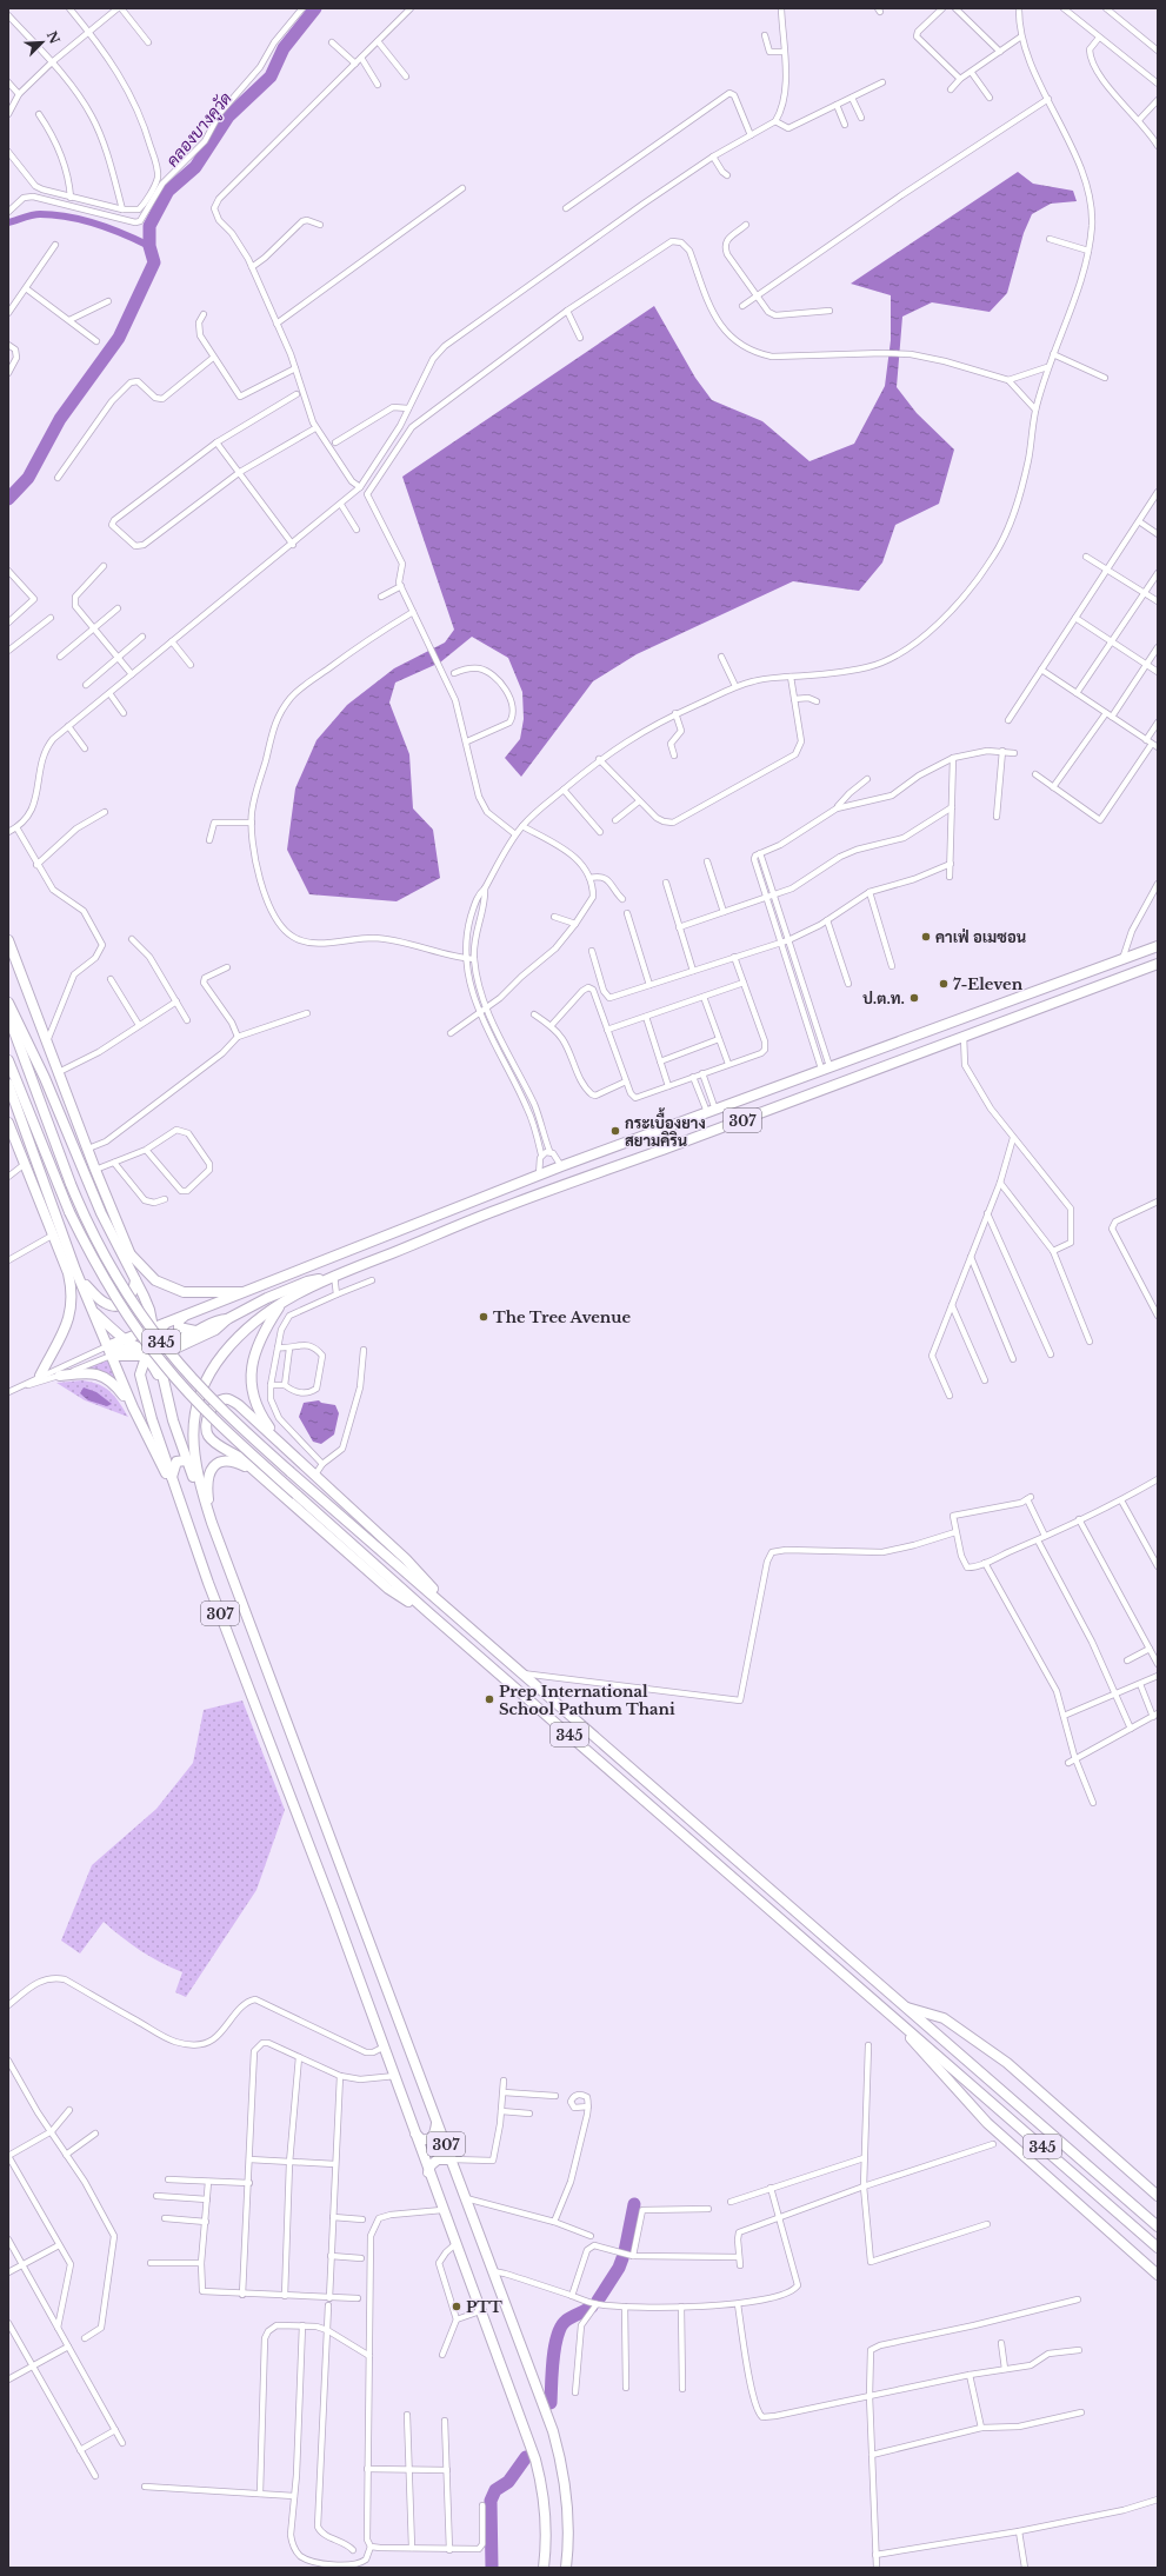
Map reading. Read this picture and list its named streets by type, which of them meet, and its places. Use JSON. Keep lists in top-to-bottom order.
{
  "streets": {
    "main road": ["307", "345"]
  },
  "crossings": [
    ["307", "345"]
  ],
  "water": ["คลองบางคูวัด"],
  "places": [
    "คาเฟ่ อเมซอน",
    "7-Eleven",
    "ป.ต.ท.",
    "กระเบื้องยาง สยามคิริน",
    "The Tree Avenue",
    "Prep International School Pathum Thani",
    "PTT"
  ],
  "north": "top right"
}
